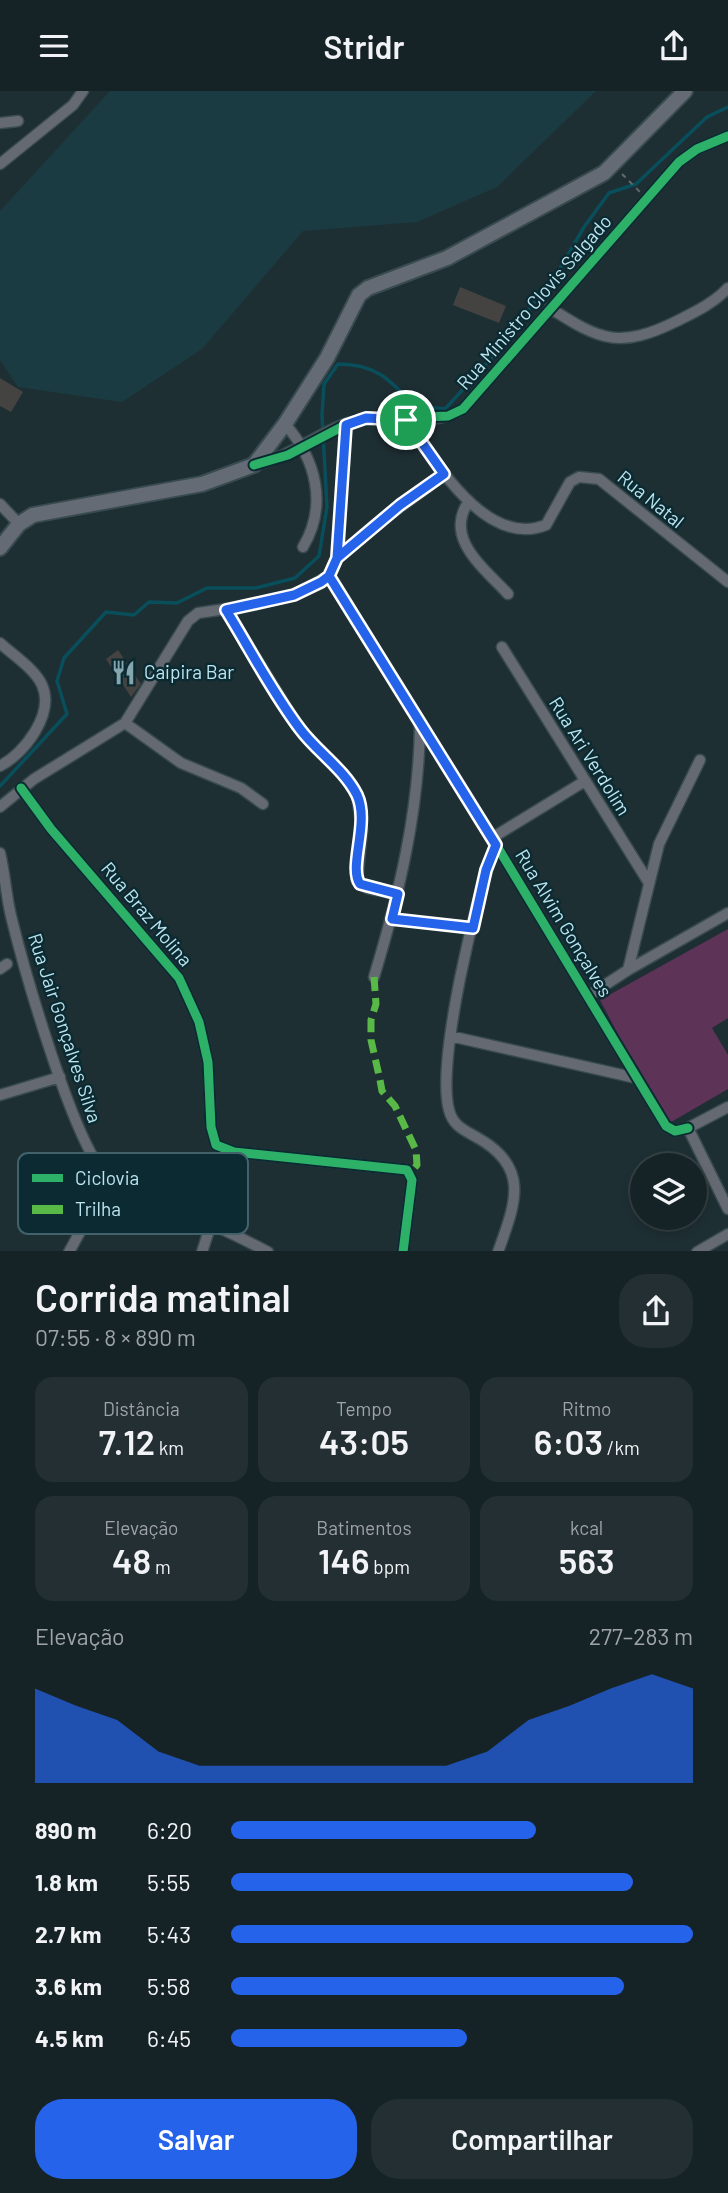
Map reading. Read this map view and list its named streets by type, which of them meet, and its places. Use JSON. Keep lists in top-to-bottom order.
{
  "streets": {
    "street": [
      "Rua Ministro Clovis Salgado",
      "Rua Natal",
      "Rua Ari Verdolim",
      "Rua Braz Molina",
      "Rua Alvim Gonçalves",
      "Rua Jair Gonçalves Silva"
    ]
  },
  "crossings": [
    ["Rua Ministro Clovis Salgado", "Rua Natal"]
  ],
  "places": {
    "restaurant": ["Caipira Bar"]
  },
  "legend": ["Ciclovia", "Trilha"],
  "page": {
    "header": "Stridr",
    "heading": ["Corrida matinal", "07:55 · 8 × 890 m"],
    "stats": [
      ["Distância", "7.12 km"],
      ["Tempo", "43:05"],
      ["Ritmo", "6:03 /km"],
      ["Elevação", "48 m"],
      ["Batimentos", "146 bpm"],
      ["kcal", "563"]
    ],
    "chart": ["Elevação", "277–283 m"],
    "list": [
      {
        "name": "890 m",
        "note": "6:20"
      },
      {
        "name": "1.8 km",
        "note": "5:55"
      },
      {
        "name": "2.7 km",
        "note": "5:43"
      },
      {
        "name": "3.6 km",
        "note": "5:58"
      },
      {
        "name": "4.5 km",
        "note": "6:45"
      }
    ],
    "buttons": ["Salvar", "Compartilhar"]
  }
}
